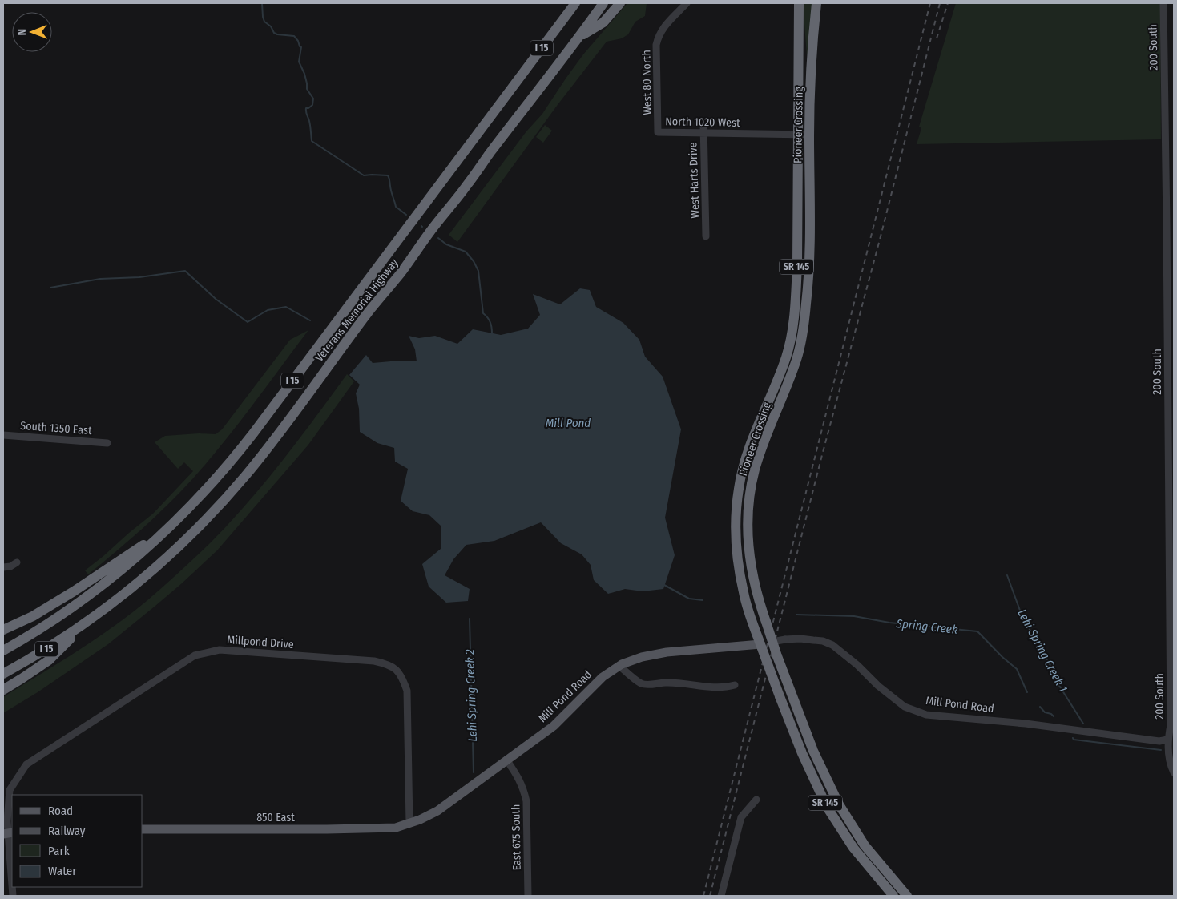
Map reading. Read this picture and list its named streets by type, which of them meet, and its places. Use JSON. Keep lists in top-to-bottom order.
{
  "streets": {
    "highway": [
      "I 15",
      "Pioneer Crossing",
      "SR 145",
      "Veterans Memorial Highway"
    ],
    "main road": ["Mill Pond Road", "850 East"],
    "street": [
      "200 South",
      "West 80 North",
      "North 1020 West",
      "West Harts Drive",
      "South 1350 East",
      "Millpond Drive",
      "East 675 South"
    ]
  },
  "crossings": [
    ["200 South", "Mill Pond Road"],
    ["West 80 North", "North 1020 West"],
    ["North 1020 West", "Pioneer Crossing"],
    ["North 1020 West", "West Harts Drive"],
    ["Pioneer Crossing", "Mill Pond Road"],
    ["Millpond Drive", "Mill Pond Road"],
    ["Millpond Drive", "850 East"],
    ["Mill Pond Road", "850 East"],
    ["Mill Pond Road", "East 675 South"]
  ],
  "water": [
    "Mill Pond",
    "Spring Creek",
    "Lehi Spring Creek 1",
    "Lehi Spring Creek 2"
  ],
  "legend": [
    "Road",
    "Railway",
    "Park",
    "Water"
  ],
  "north": "left"
}
